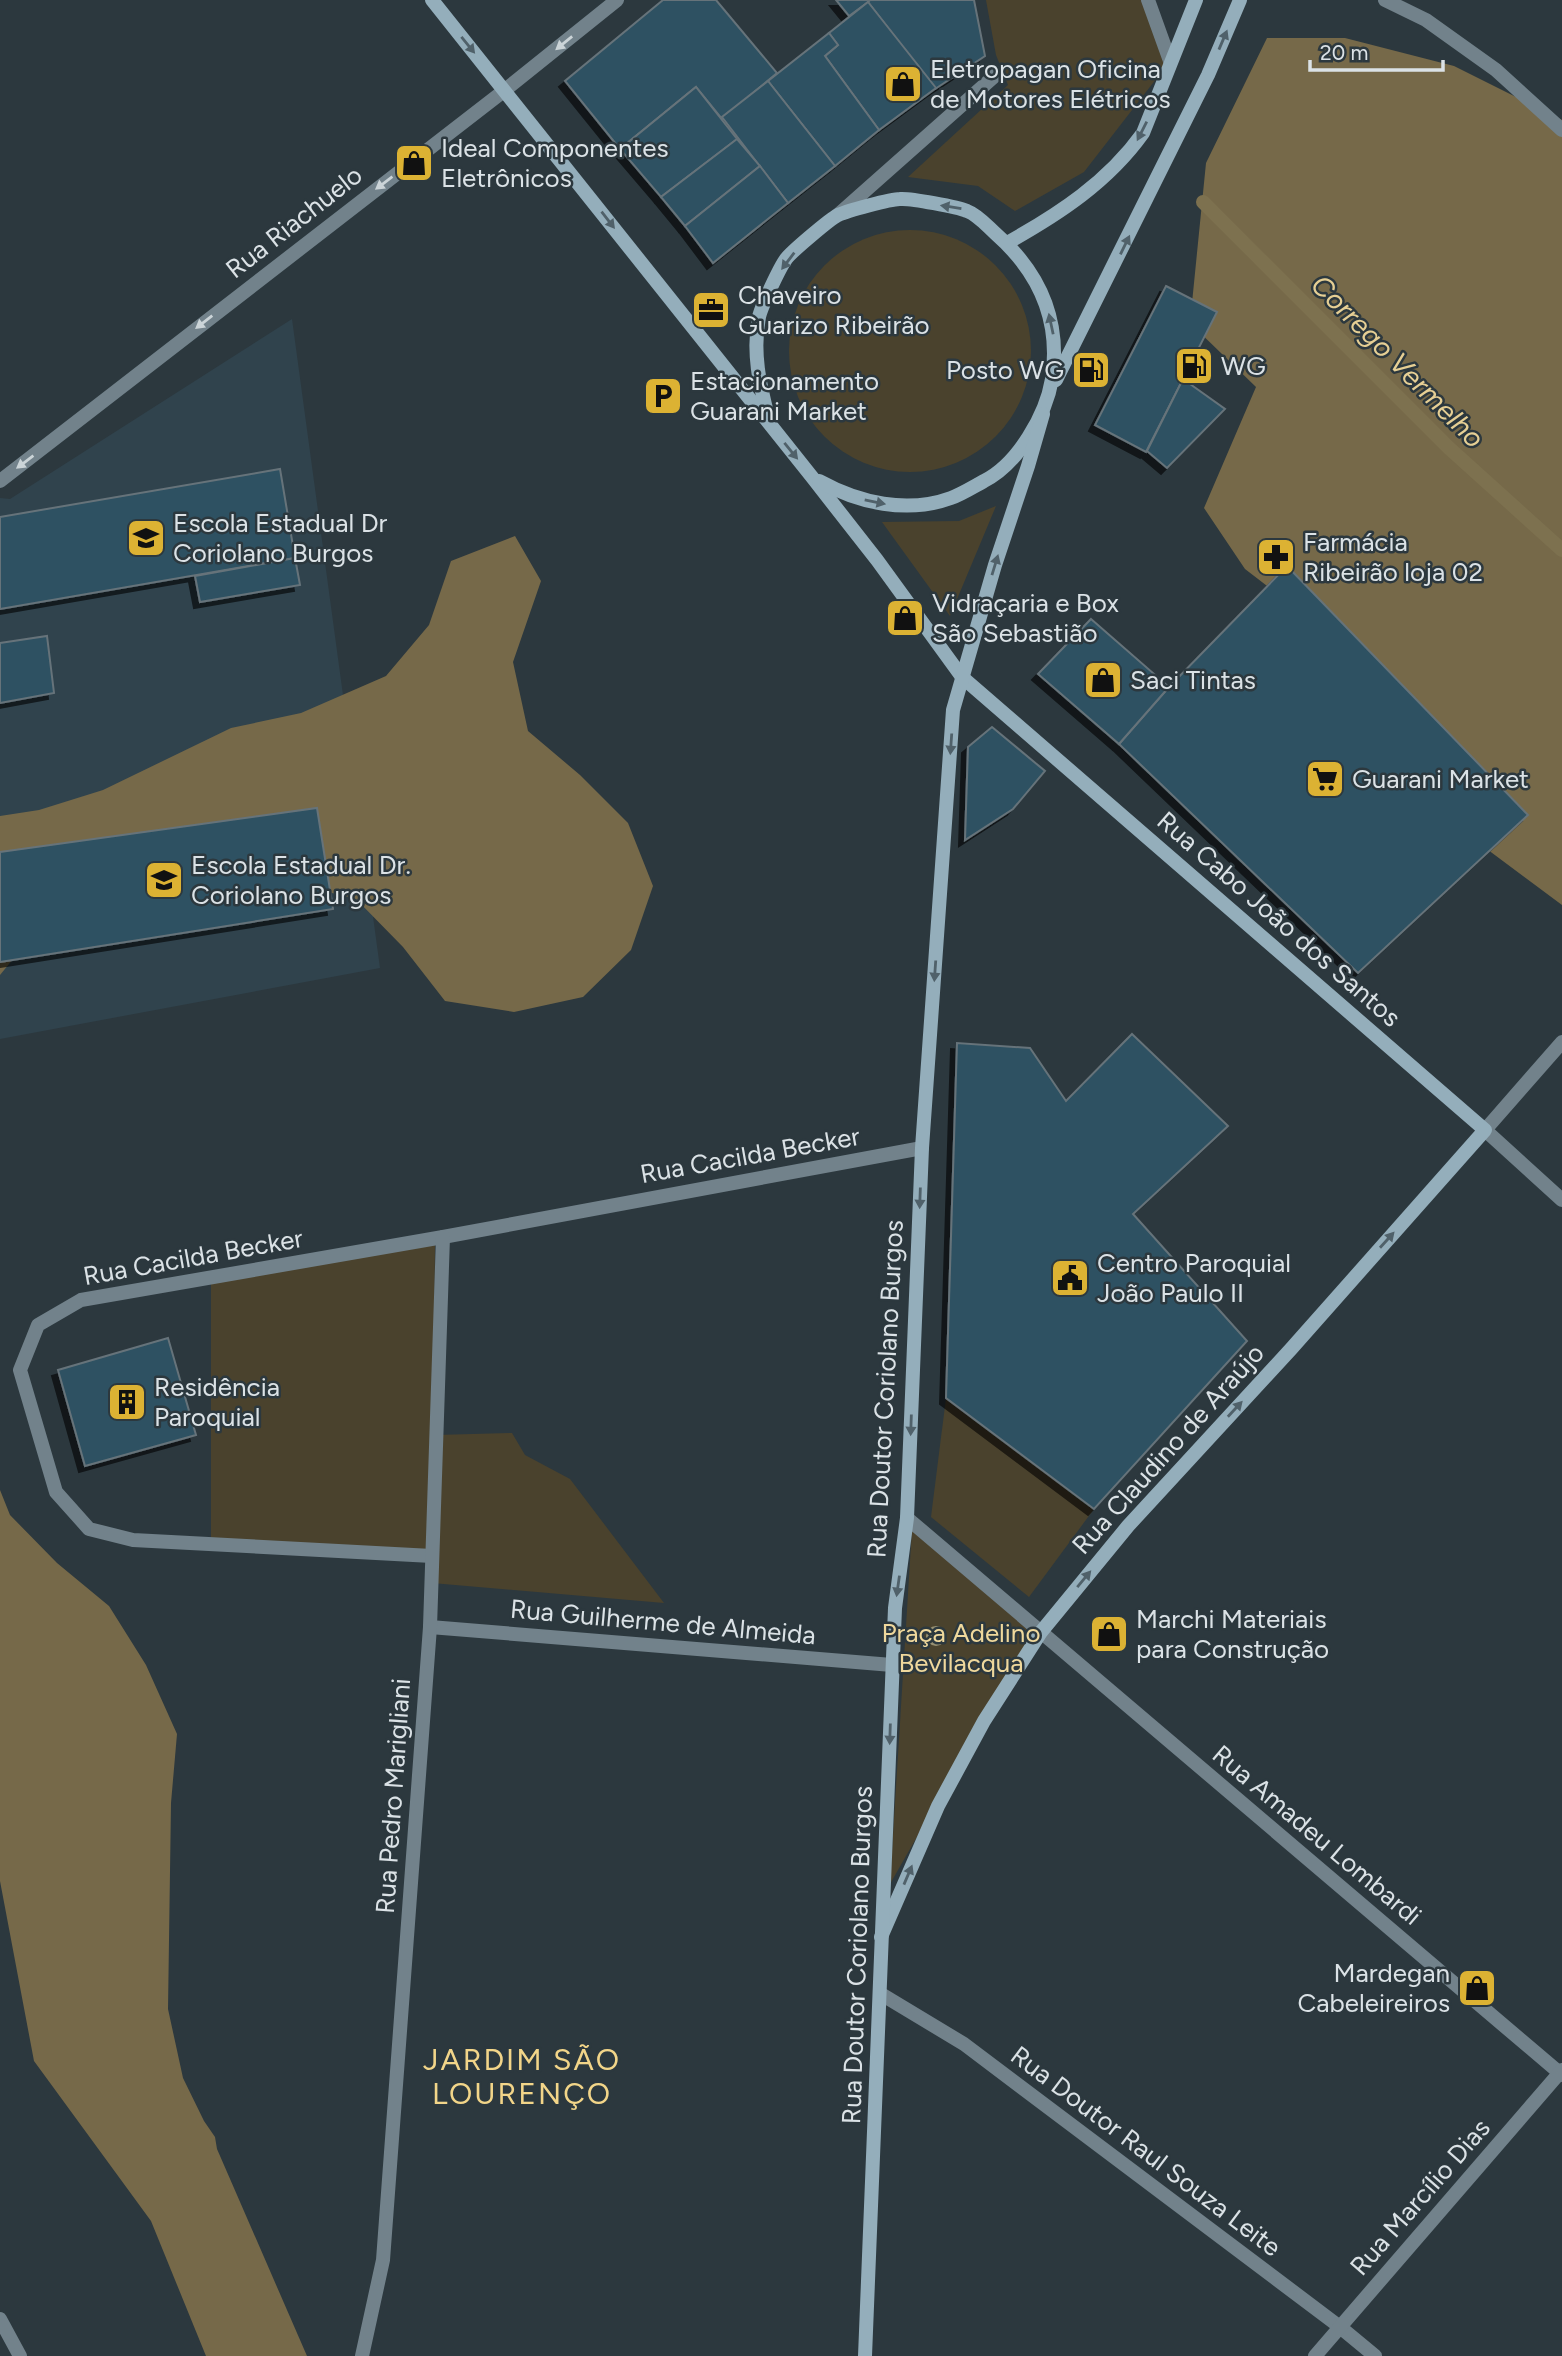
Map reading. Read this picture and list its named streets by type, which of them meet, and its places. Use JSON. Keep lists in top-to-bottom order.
{
  "streets": {
    "street": [
      "Rua Riachuelo",
      "Rua Cabo João dos Santos",
      "Rua Cacilda Becker",
      "Rua Doutor Coriolano Burgos",
      "Rua Claudino de Araújo",
      "Rua Guilherme de Almeida",
      "Rua Pedro Marigliani",
      "Rua Amadeu Lombardi",
      "Rua Doutor Raul Souza Leite",
      "Rua Marcílio Dias"
    ]
  },
  "crossings": [
    ["Rua Riachuelo", "Rua Cabo João dos Santos"],
    ["Rua Cabo João dos Santos", "Rua Doutor Coriolano Burgos"],
    ["Rua Cabo João dos Santos", "Rua Claudino de Araújo"],
    ["Rua Cacilda Becker", "Rua Doutor Coriolano Burgos"],
    ["Rua Cacilda Becker", "Rua Pedro Marigliani"],
    ["Rua Doutor Coriolano Burgos", "Rua Claudino de Araújo"],
    ["Rua Doutor Coriolano Burgos", "Rua Guilherme de Almeida"],
    ["Rua Doutor Coriolano Burgos", "Rua Doutor Raul Souza Leite"],
    ["Rua Claudino de Araújo", "Rua Amadeu Lombardi"],
    ["Rua Guilherme de Almeida", "Rua Pedro Marigliani"],
    ["Rua Amadeu Lombardi", "Rua Marcílio Dias"],
    ["Rua Doutor Raul Souza Leite", "Rua Marcílio Dias"]
  ],
  "one_way": ["Rua Riachuelo", "Rua Cabo João dos Santos", "Rua Claudino de Araújo"],
  "districts": ["JARDIM SÃO LOURENÇO"],
  "water": ["Corrego Vermelho"],
  "parks": ["Praça Adelino Bevilacqua"],
  "places": {
    "shop": [
      "Eletropagan Oficina de Motores Elétricos",
      "Ideal Componentes Eletrônicos",
      "Vidraçaria e Box São Sebastião",
      "Saci Tintas",
      "Marchi Materiais para Construção",
      "Mardegan Cabeleireiros"
    ],
    "office": ["Chaveiro Guarizo Ribeirão"],
    "fuel station": ["WG", "Posto WG"],
    "parking": ["Estacionamento Guarani Market"],
    "school or university": ["Escola Estadual Dr Coriolano Burgos", "Escola Estadual Dr. Coriolano Burgos"],
    "pharmacy": ["Farmácia Ribeirão loja 02"],
    "supermarket": ["Guarani Market"],
    "public building": ["Centro Paroquial João Paulo II"],
    "building": ["Residência Paroquial"]
  },
  "scale_bar": "20 m"
}
